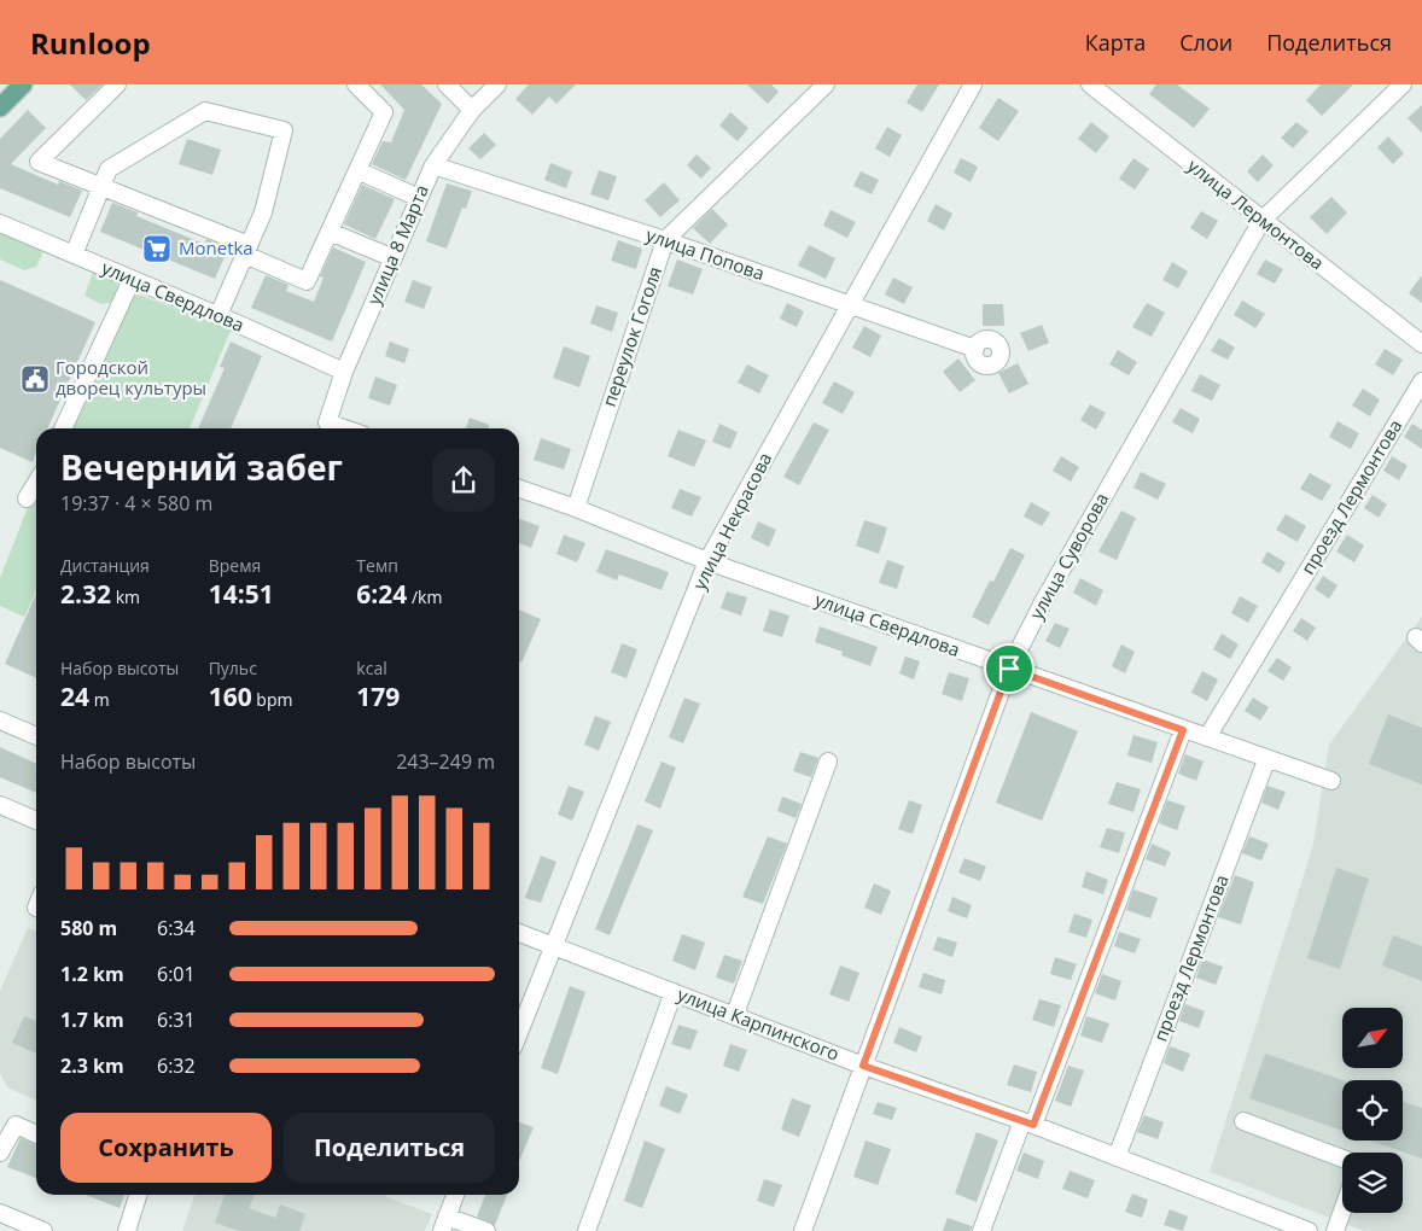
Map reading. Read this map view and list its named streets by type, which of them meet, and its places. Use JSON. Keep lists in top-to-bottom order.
{
  "streets": {
    "street": [
      "улица Лермонтова",
      "улица 8 Марта",
      "улица Попова",
      "улица Свердлова",
      "переулок Гоголя",
      "проезд Лермонтова",
      "улица Некрасова",
      "улица Суворова",
      "улица Карпинского"
    ]
  },
  "crossings": [
    ["улица Лермонтова", "улица Суворова"],
    ["улица 8 Марта", "улица Попова"],
    ["улица 8 Марта", "улица Свердлова"],
    ["улица Попова", "переулок Гоголя"],
    ["улица Попова", "улица Некрасова"],
    ["улица Свердлова", "переулок Гоголя"],
    ["улица Свердлова", "проезд Лермонтова"],
    ["улица Свердлова", "улица Некрасова"],
    ["улица Свердлова", "улица Суворова"],
    ["проезд Лермонтова", "улица Карпинского"],
    ["улица Некрасова", "улица Карпинского"],
    ["улица Суворова", "улица Карпинского"]
  ],
  "places": {
    "supermarket": ["Monetka"],
    "public building": ["Городской дворец культуры"]
  },
  "north": "top right",
  "page": {
    "header": "Runloop",
    "nav": ["Карта", "Слои", "Поделиться"],
    "heading": ["Вечерний забег", "19:37 · 4 × 580 m"],
    "stats": [
      ["Дистанция", "2.32 km"],
      ["Время", "14:51"],
      ["Темп", "6:24 /km"],
      ["Набор высоты", "24 m"],
      ["Пульс", "160 bpm"],
      ["kcal", "179"]
    ],
    "chart": ["Набор высоты", "243–249 m"],
    "list": [
      {
        "name": "580 m",
        "note": "6:34"
      },
      {
        "name": "1.2 km",
        "note": "6:01"
      },
      {
        "name": "1.7 km",
        "note": "6:31"
      },
      {
        "name": "2.3 km",
        "note": "6:32"
      }
    ],
    "buttons": ["Сохранить", "Поделиться"]
  }
}
